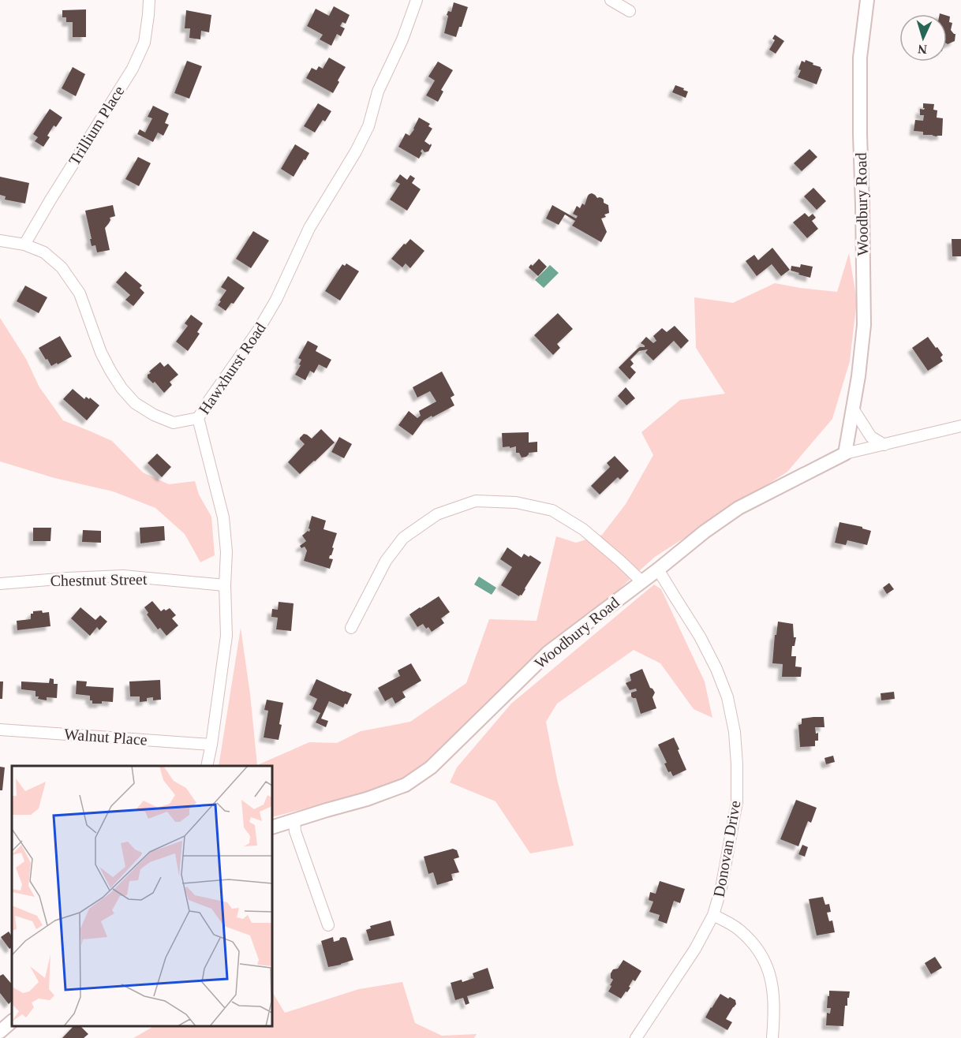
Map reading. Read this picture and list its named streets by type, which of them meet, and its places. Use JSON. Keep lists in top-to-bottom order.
{
  "streets": {
    "main road": ["Woodbury Road"],
    "street": [
      "Trillium Place",
      "Hawxhurst Road",
      "Chestnut Street",
      "Walnut Place",
      "Donovan Drive"
    ]
  },
  "crossings": [
    ["Woodbury Road", "Donovan Drive"],
    ["Hawxhurst Road", "Chestnut Street"],
    ["Hawxhurst Road", "Walnut Place"]
  ],
  "north": "bottom"
}
